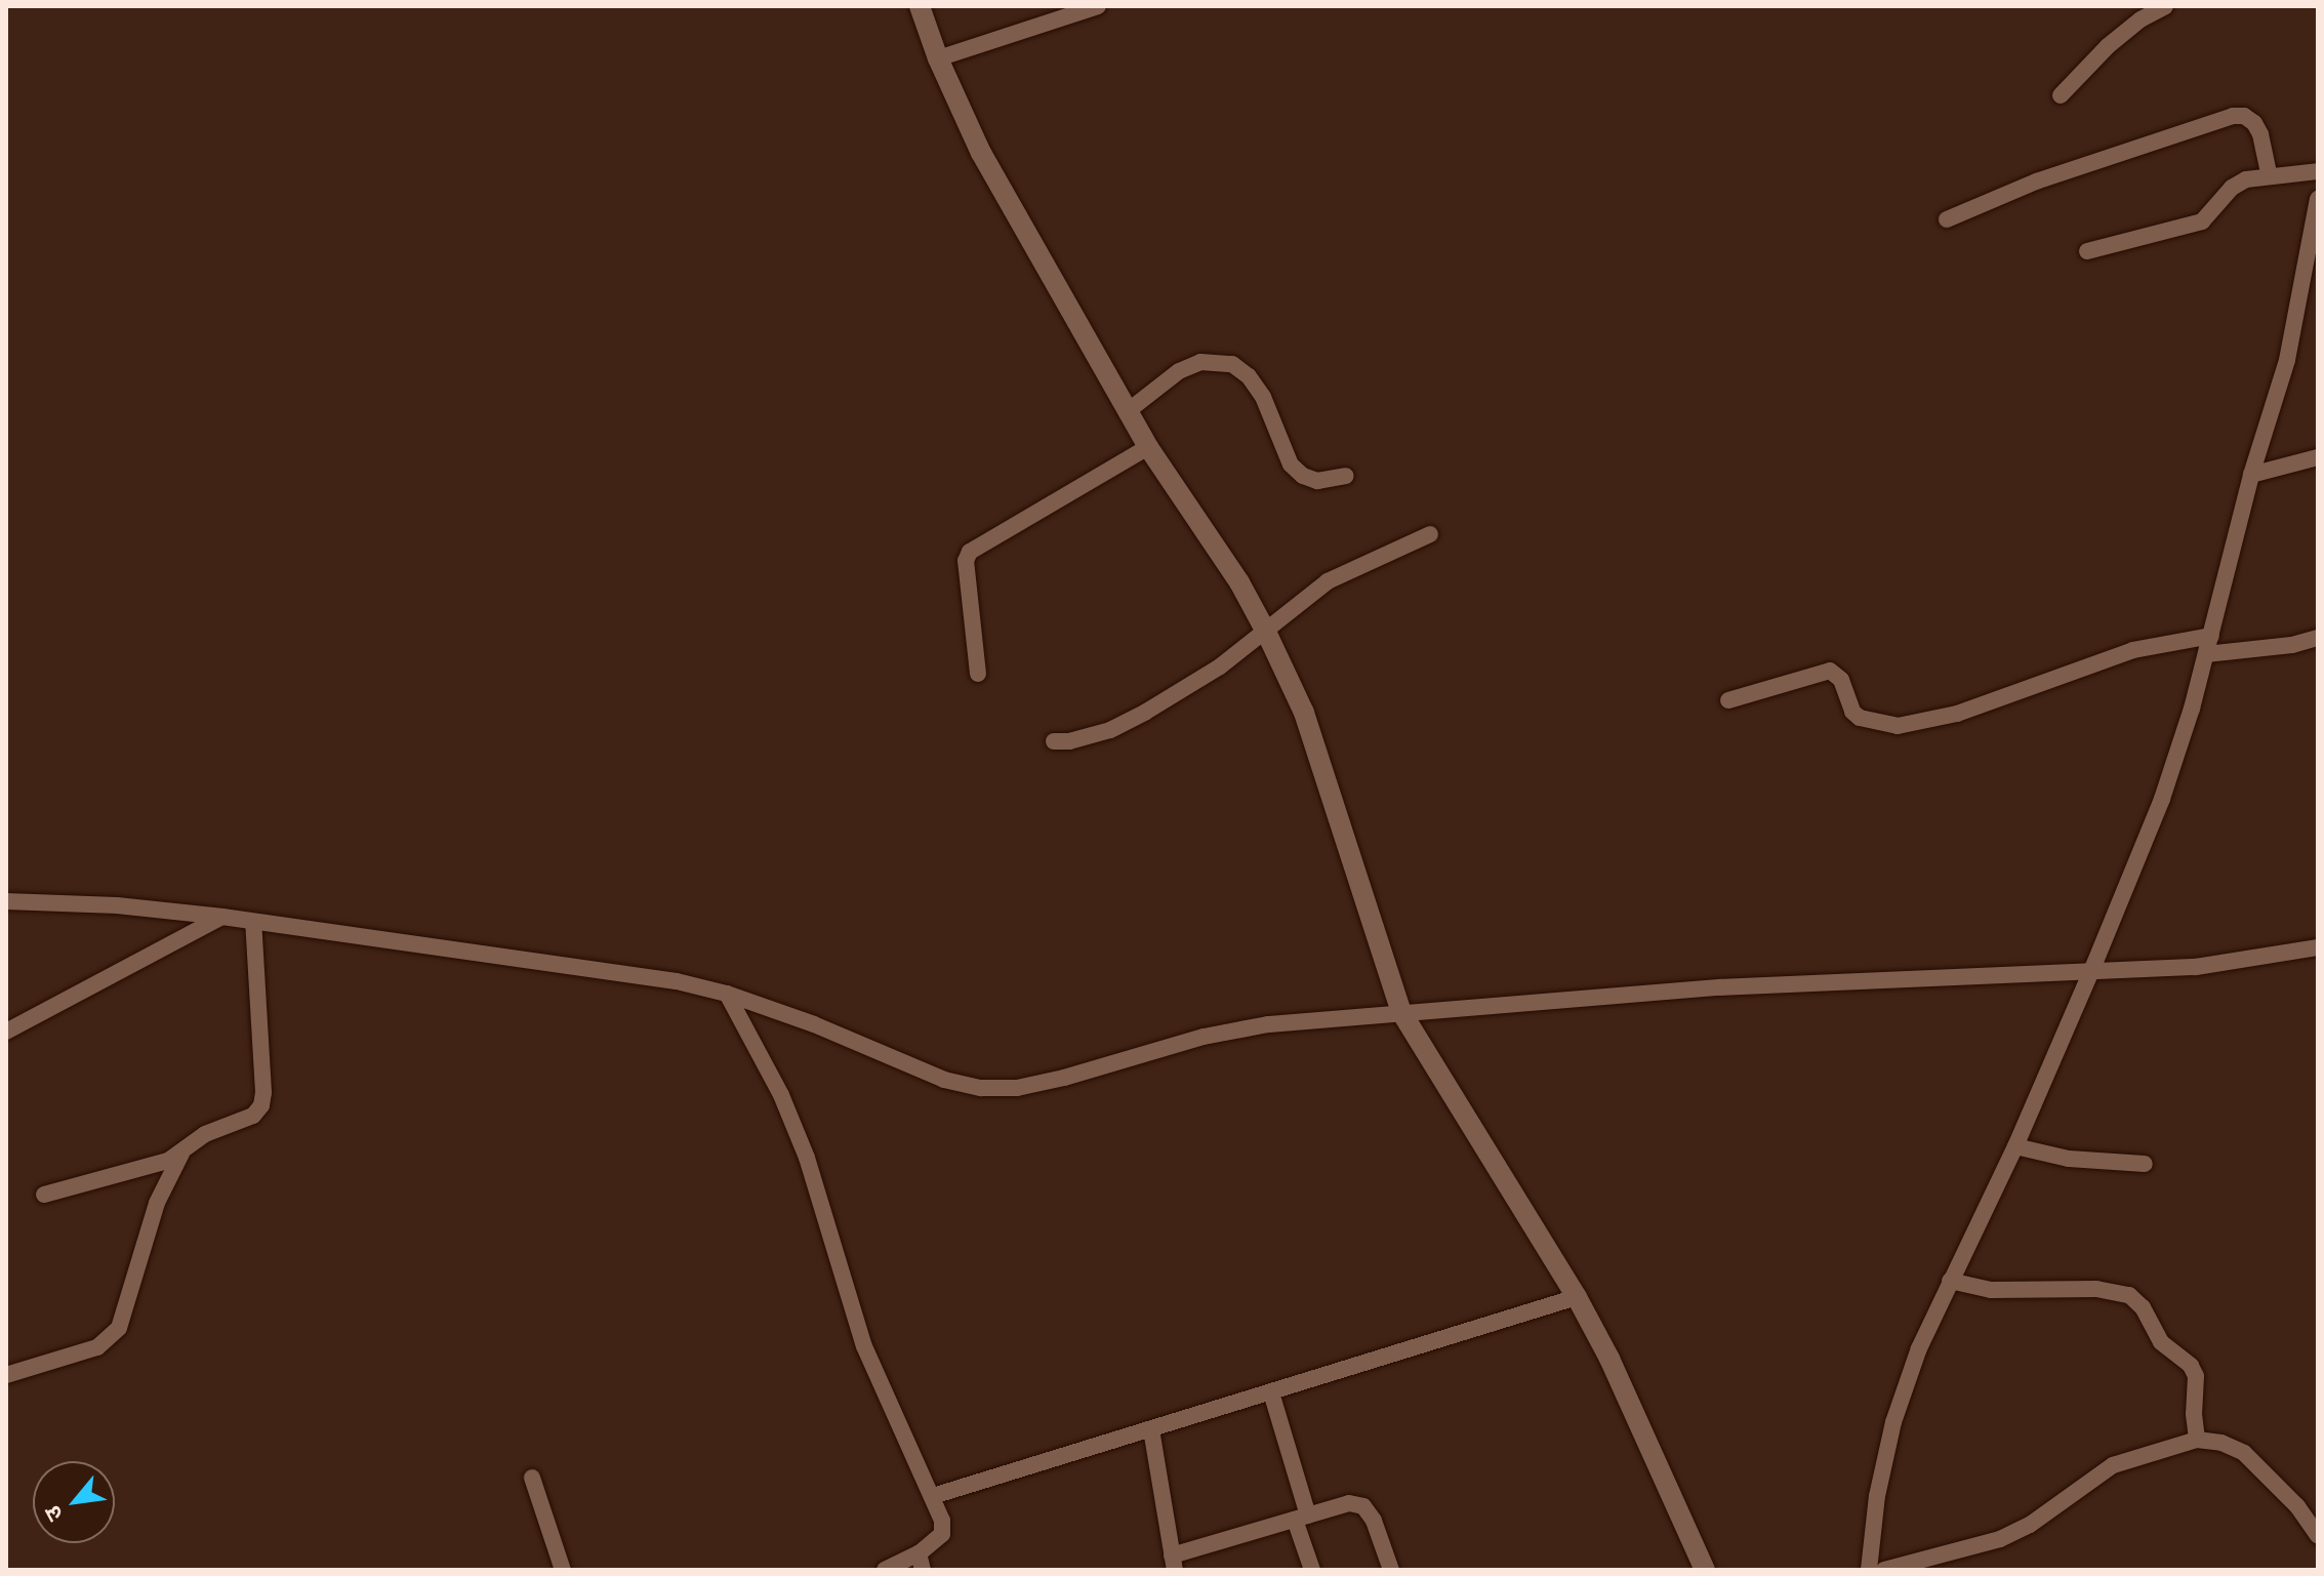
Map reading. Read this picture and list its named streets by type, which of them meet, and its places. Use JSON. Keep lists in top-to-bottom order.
{
  "north": "bottom left"
}
